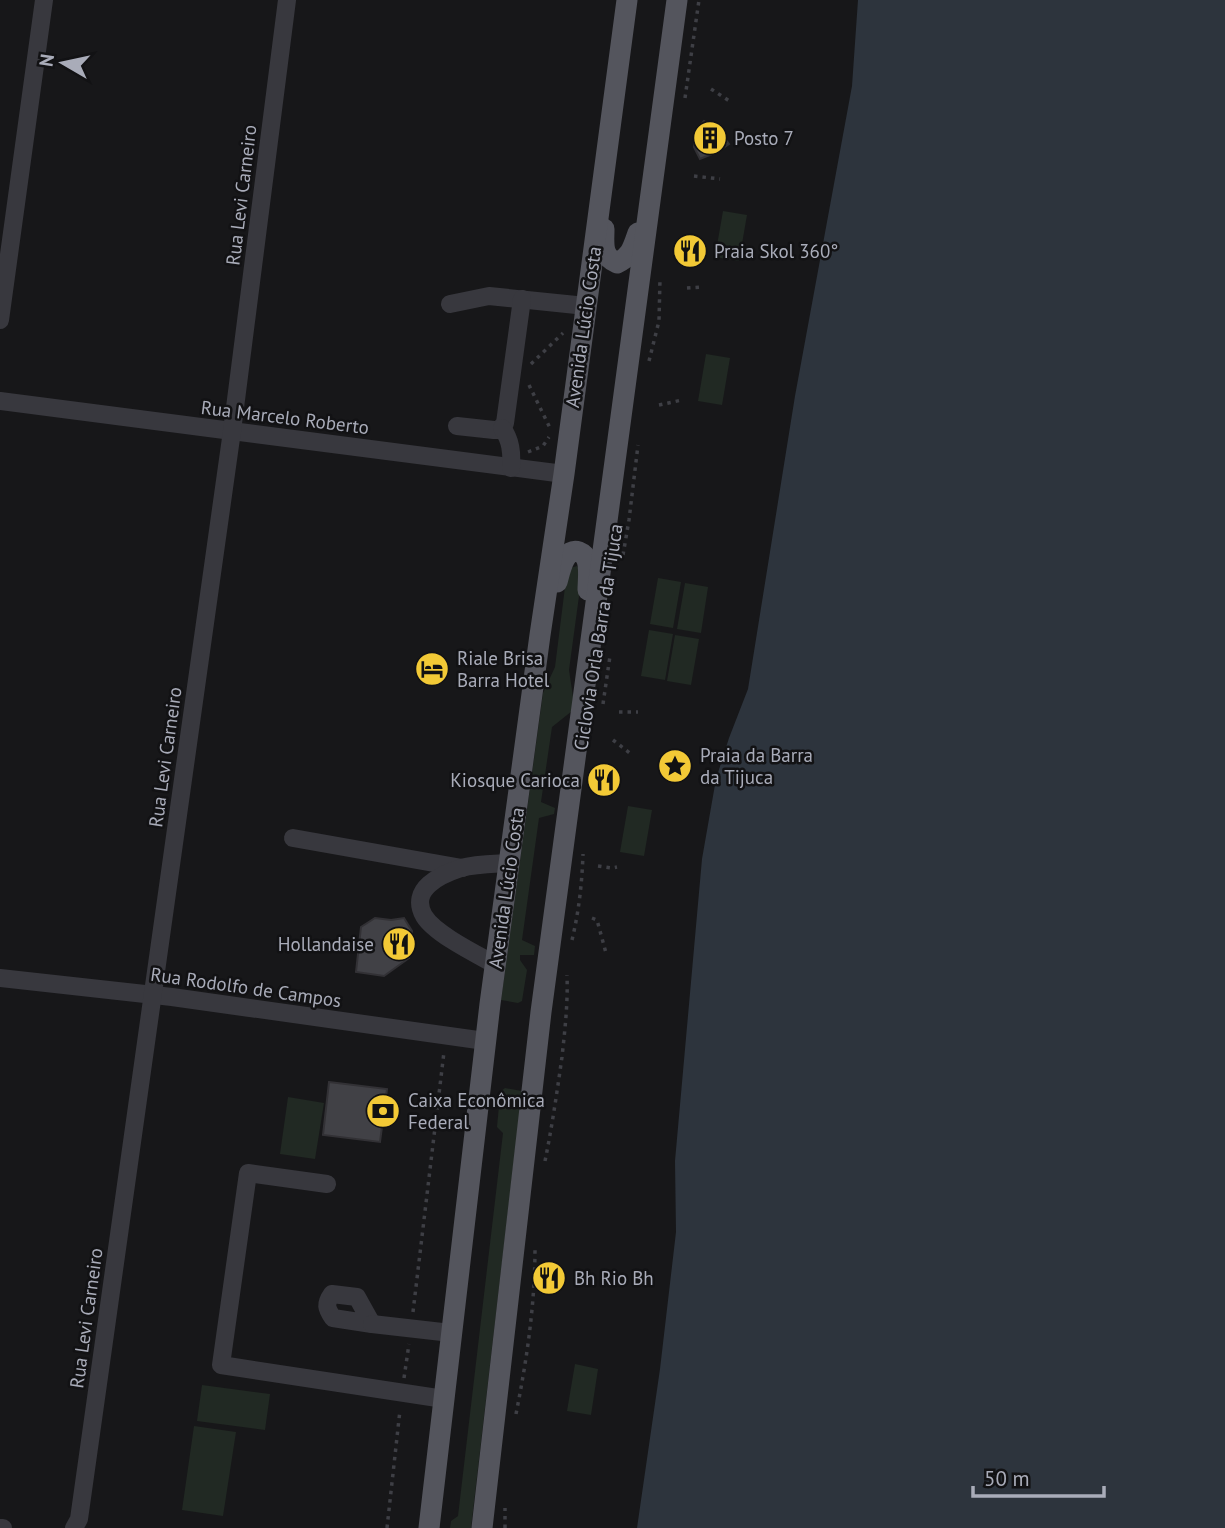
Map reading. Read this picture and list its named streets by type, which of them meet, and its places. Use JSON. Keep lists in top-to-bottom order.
{
  "streets": {
    "main road": ["Avenida Lúcio Costa"],
    "street": ["Rua Levi Carneiro", "Rua Marcelo Roberto", "Rua Rodolfo de Campos"],
    "path": ["Ciclovia Orla Barra da Tijuca"]
  },
  "crossings": [
    ["Rua Levi Carneiro", "Rua Marcelo Roberto"],
    ["Rua Levi Carneiro", "Rua Rodolfo de Campos"],
    ["Avenida Lúcio Costa", "Rua Marcelo Roberto"],
    ["Avenida Lúcio Costa", "Rua Rodolfo de Campos"]
  ],
  "places": {
    "building": ["Posto 7"],
    "restaurant": [
      "Praia Skol 360°",
      "Kiosque Carioca",
      "Hollandaise",
      "Bh Rio Bh"
    ],
    "hotel": ["Riale Brisa Barra Hotel"],
    "place": ["Praia da Barra da Tijuca"],
    "bank": ["Caixa Econômica Federal"]
  },
  "scale_bar": "50 m",
  "north": "left"
}
